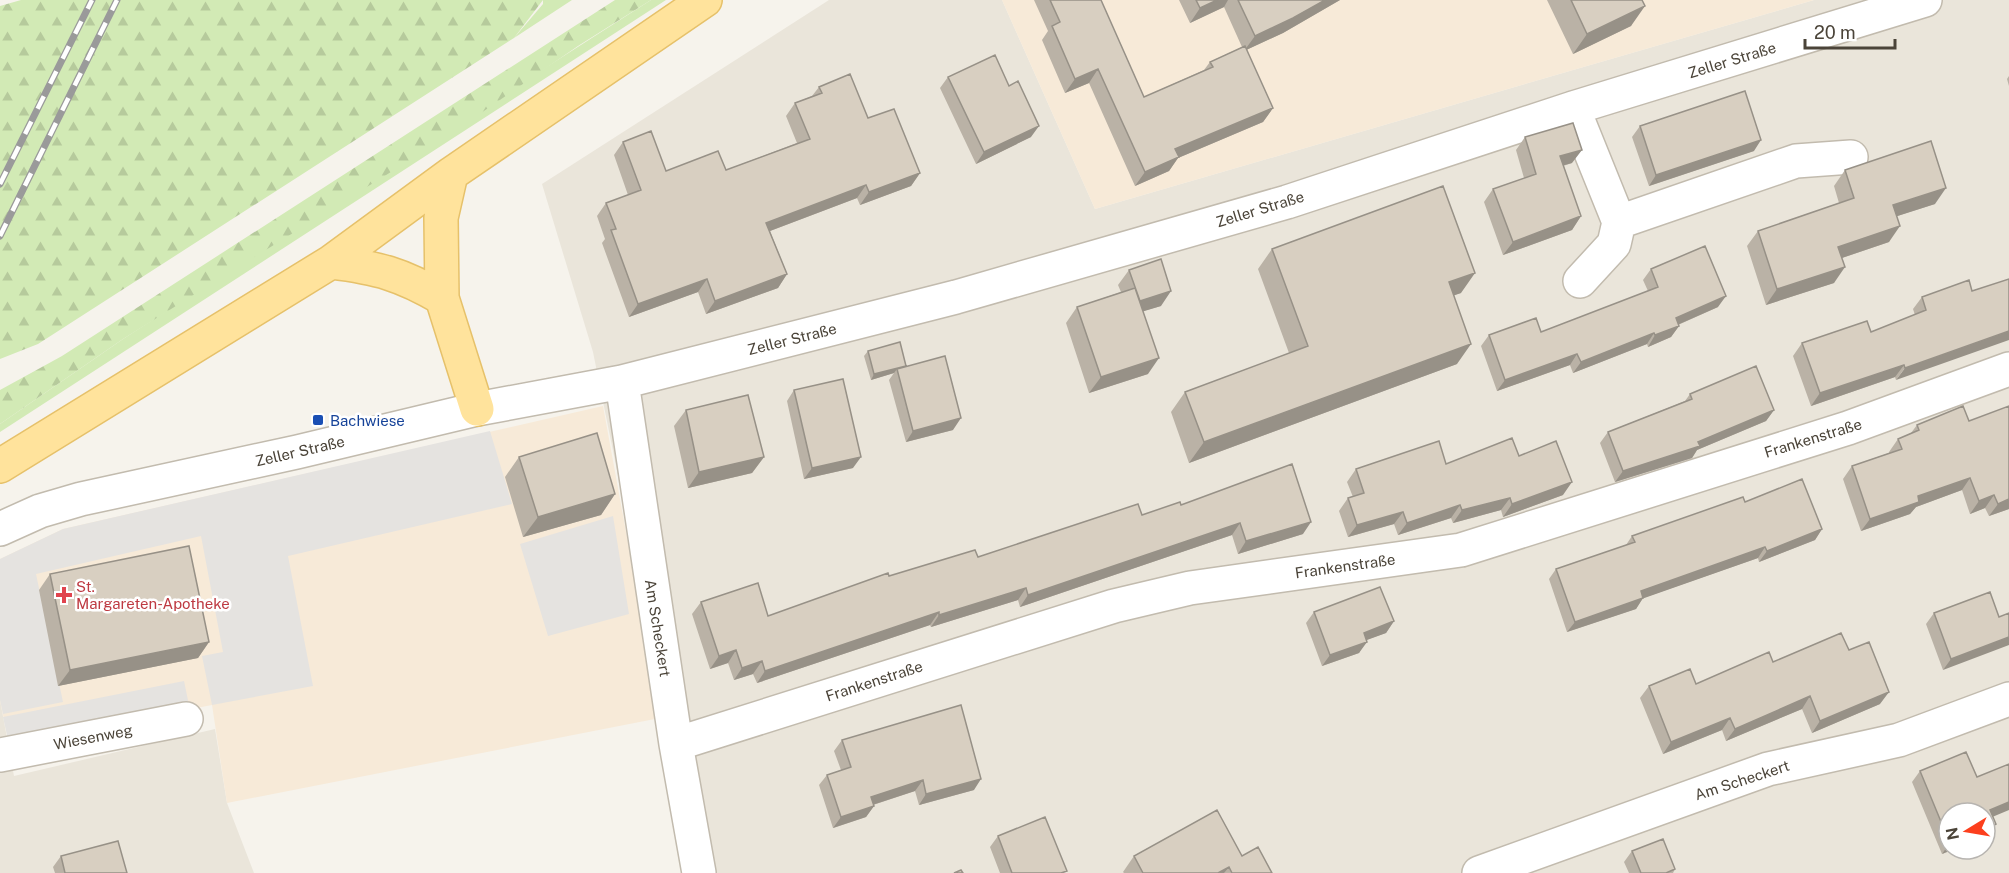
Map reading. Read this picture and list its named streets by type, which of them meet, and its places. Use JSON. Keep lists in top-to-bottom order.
{
  "streets": {
    "street": [
      "Zeller Straße",
      "Frankenstraße",
      "Am Scheckert",
      "Wiesenweg"
    ]
  },
  "crossings": [
    ["Zeller Straße", "Am Scheckert"],
    ["Frankenstraße", "Am Scheckert"]
  ],
  "places": {
    "transit": ["Bachwiese"],
    "health": ["St. Margareten-Apotheke"]
  },
  "scale_bar": "20 m",
  "north": "left"
}
